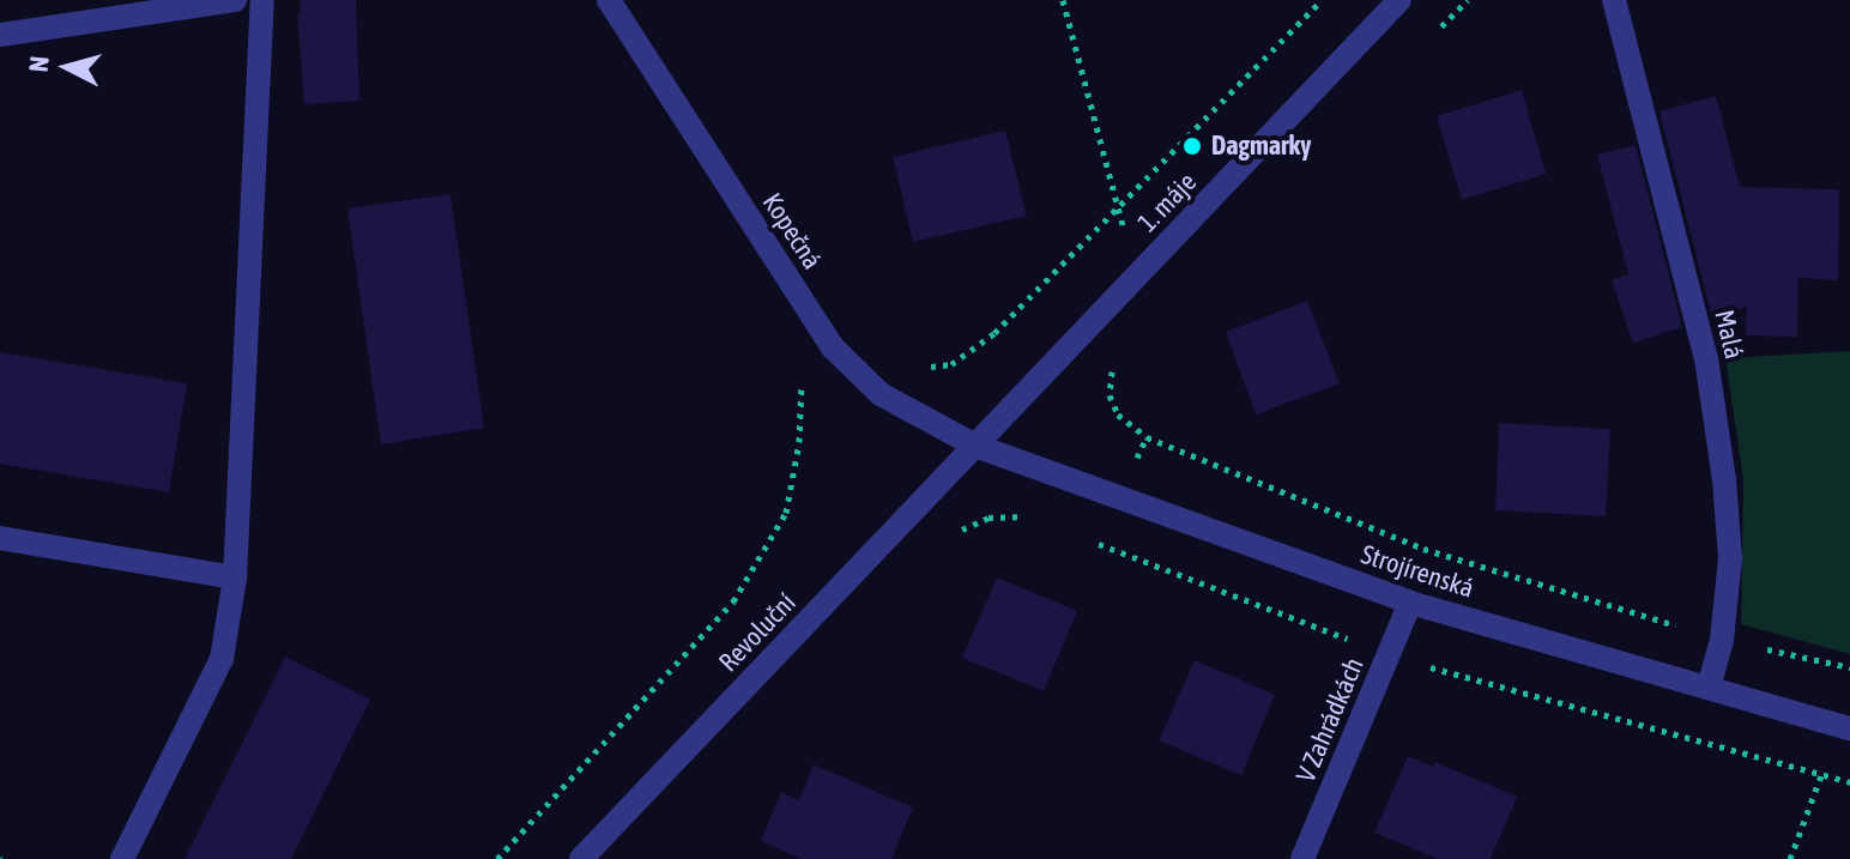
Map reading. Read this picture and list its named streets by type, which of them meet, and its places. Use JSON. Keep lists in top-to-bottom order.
{
  "streets": {
    "street": [
      "1. máje",
      "Kopečná",
      "Malá",
      "Strojírenská",
      "Revoluční",
      "V Zahrádkách"
    ]
  },
  "crossings": [
    ["1. máje", "Kopečná"],
    ["1. máje", "Strojírenská"],
    ["1. máje", "Revoluční"],
    ["Kopečná", "Strojírenská"],
    ["Kopečná", "Revoluční"],
    ["Malá", "Strojírenská"],
    ["Strojírenská", "Revoluční"],
    ["Strojírenská", "V Zahrádkách"]
  ],
  "places": ["Dagmarky"],
  "north": "left"
}
